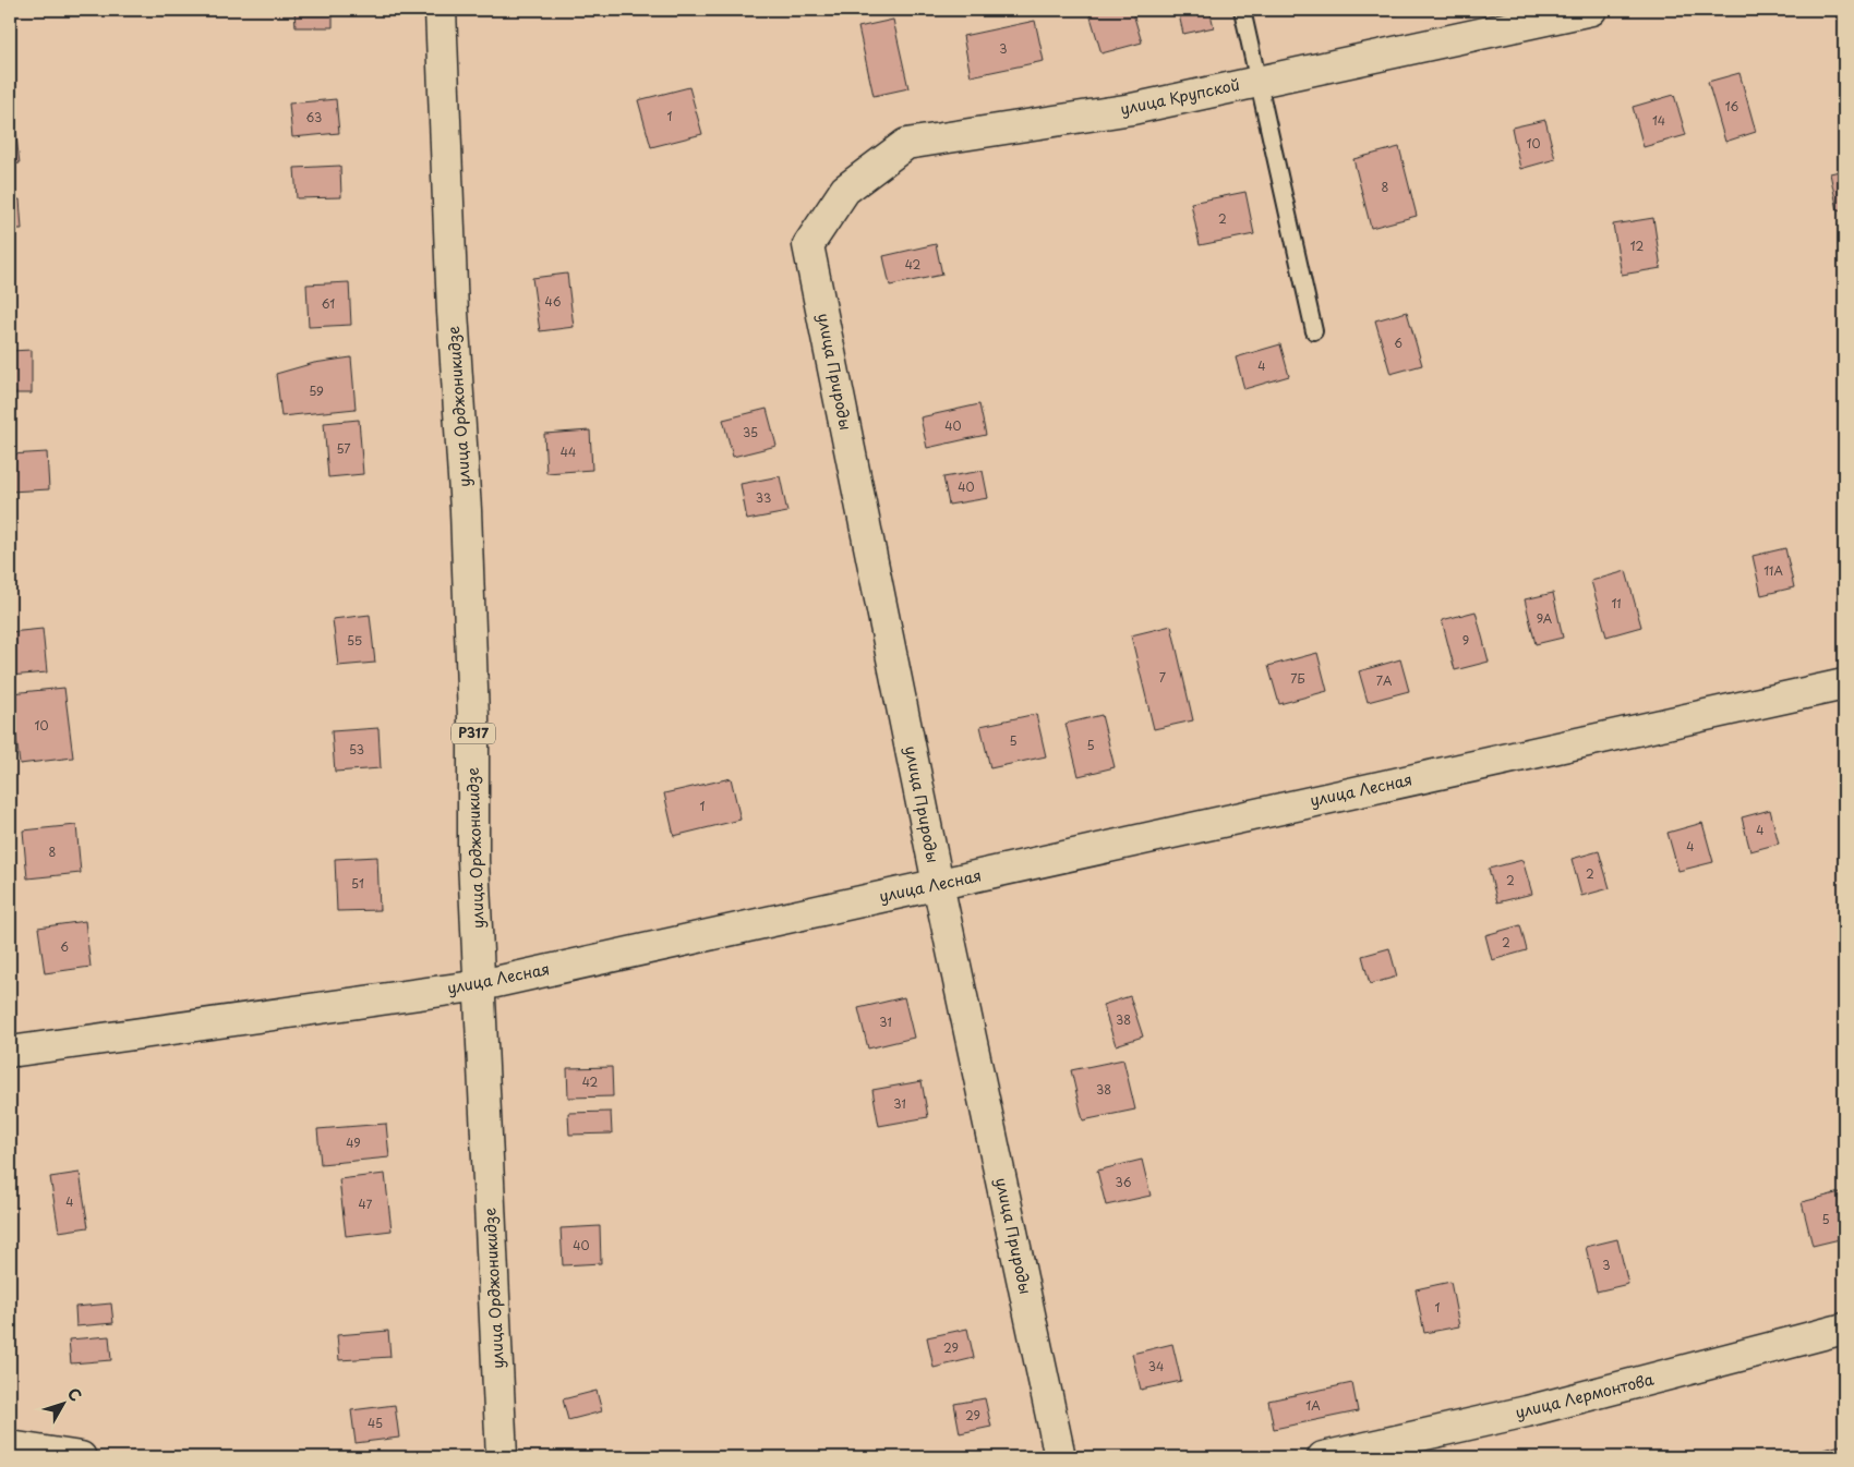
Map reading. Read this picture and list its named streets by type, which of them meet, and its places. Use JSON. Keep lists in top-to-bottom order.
{
  "streets": {
    "street": [
      "улица Крупской",
      "улица Природы",
      "улица Орджоникидзе",
      "Р317",
      "улица Лесная",
      "улица Лермонтова"
    ]
  },
  "crossings": [
    ["улица Крупской", "улица Природы"],
    ["улица Природы", "улица Лесная"],
    ["улица Орджоникидзе", "улица Лесная"]
  ],
  "house_numbers": [
    "3",
    "16",
    "1",
    "63",
    "14",
    "10",
    "8",
    "2",
    "12",
    "42",
    "46",
    "61",
    "6",
    "4",
    "59",
    "40",
    "35",
    "57",
    "44",
    "40",
    "33",
    "11А",
    "11",
    "9А",
    "55",
    "9",
    "7",
    "7Б",
    "7А",
    "10",
    "5",
    "5",
    "53",
    "1",
    "4",
    "4",
    "8",
    "2",
    "2",
    "51",
    "2",
    "6",
    "38",
    "31",
    "42",
    "38",
    "31",
    "49",
    "36",
    "4",
    "47",
    "5",
    "40",
    "3",
    "1",
    "29",
    "34",
    "1А",
    "29",
    "45"
  ],
  "north": "top right"
}
